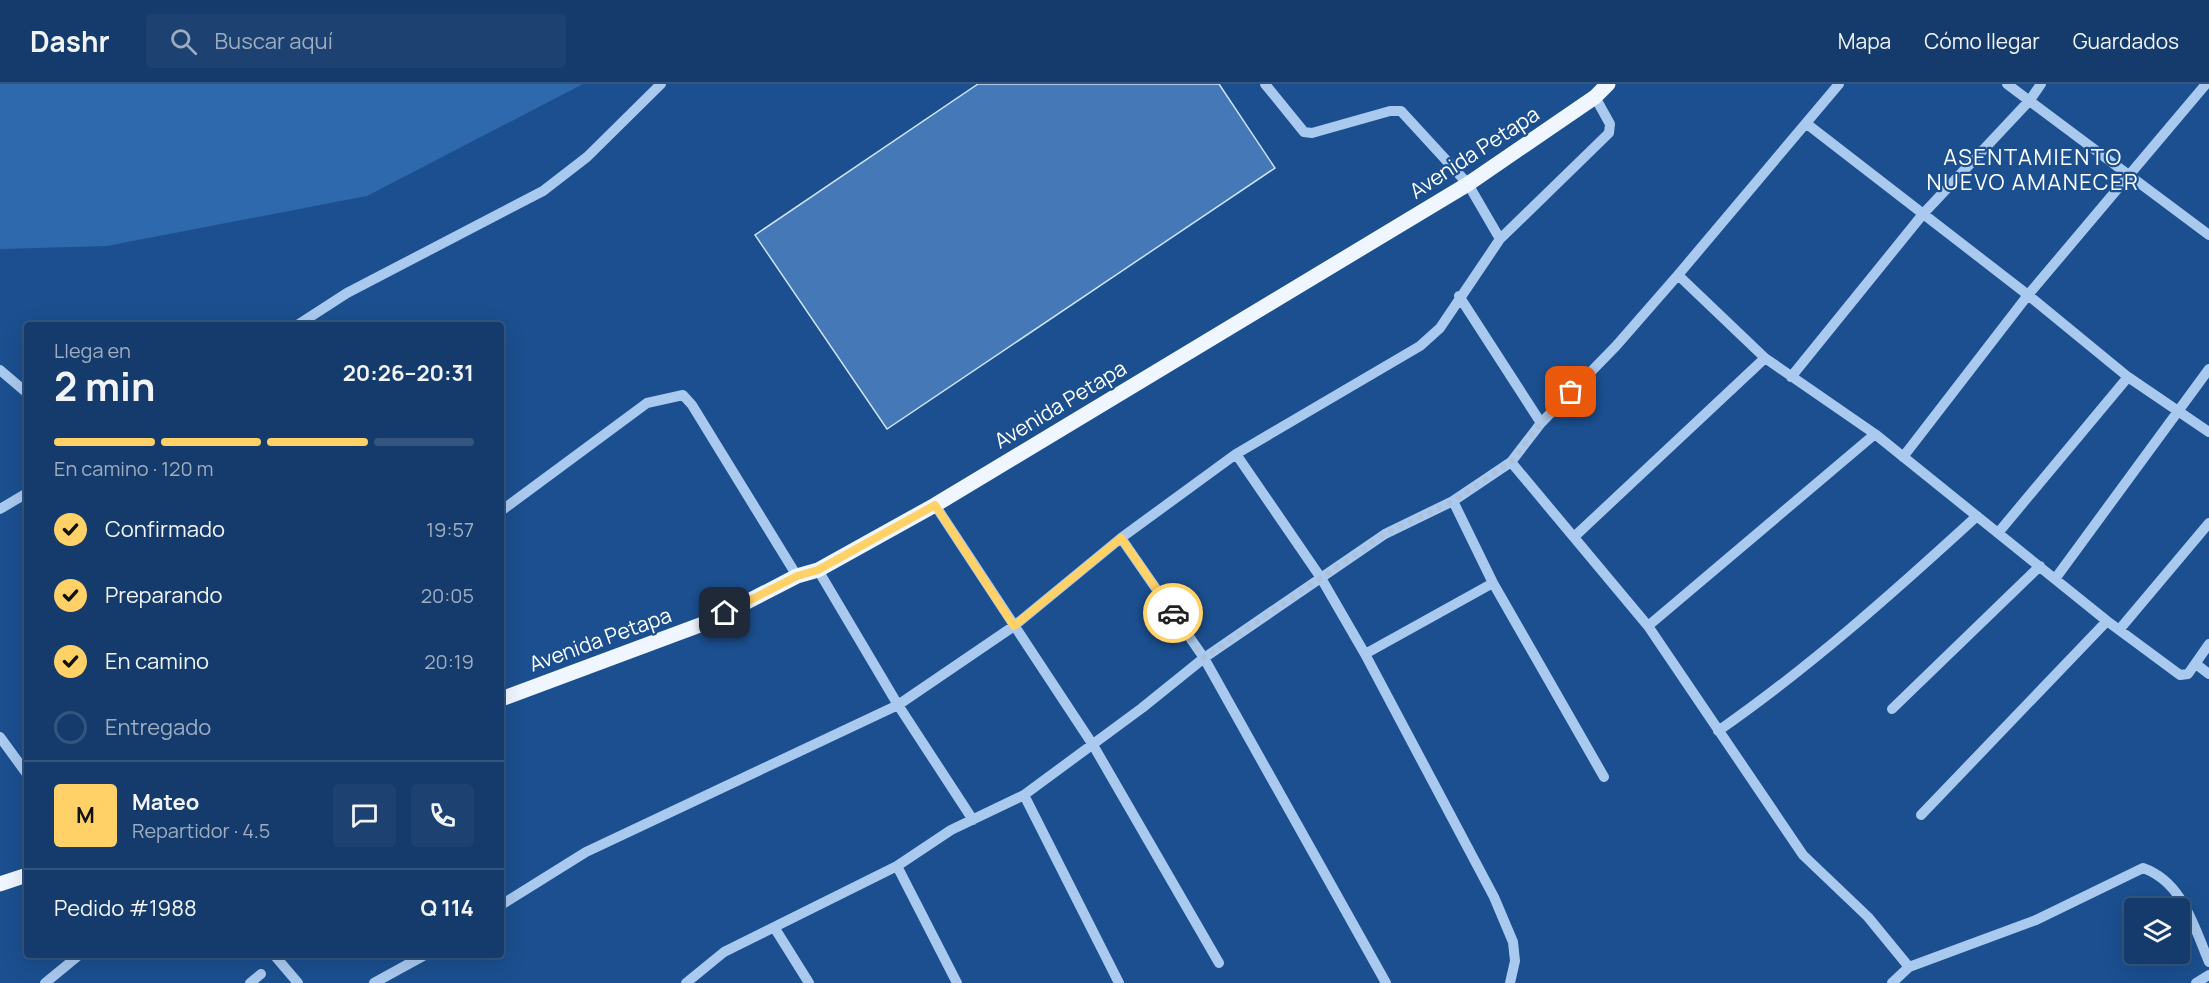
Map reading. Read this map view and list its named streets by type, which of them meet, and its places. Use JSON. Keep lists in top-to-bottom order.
{
  "streets": {
    "main road": ["Avenida Petapa"]
  },
  "districts": ["ASENTAMIENTO NUEVO AMANECER"],
  "page": {
    "header": "Dashr",
    "search": "Buscar aquí",
    "nav": ["Mapa", "Cómo llegar", "Guardados"],
    "heading": ["2 min", "Llega en", "20:26–20:31"],
    "panel": [
      "Mateo",
      "Repartidor · 4.5",
      "Pedido #1988",
      "Q 114"
    ],
    "bar": "En camino · 120 m",
    "list": [
      ["Confirmado", "19:57"],
      ["Preparando", "20:05"],
      ["En camino", "20:19"],
      "Entregado"
    ],
    "round": "M"
  }
}
